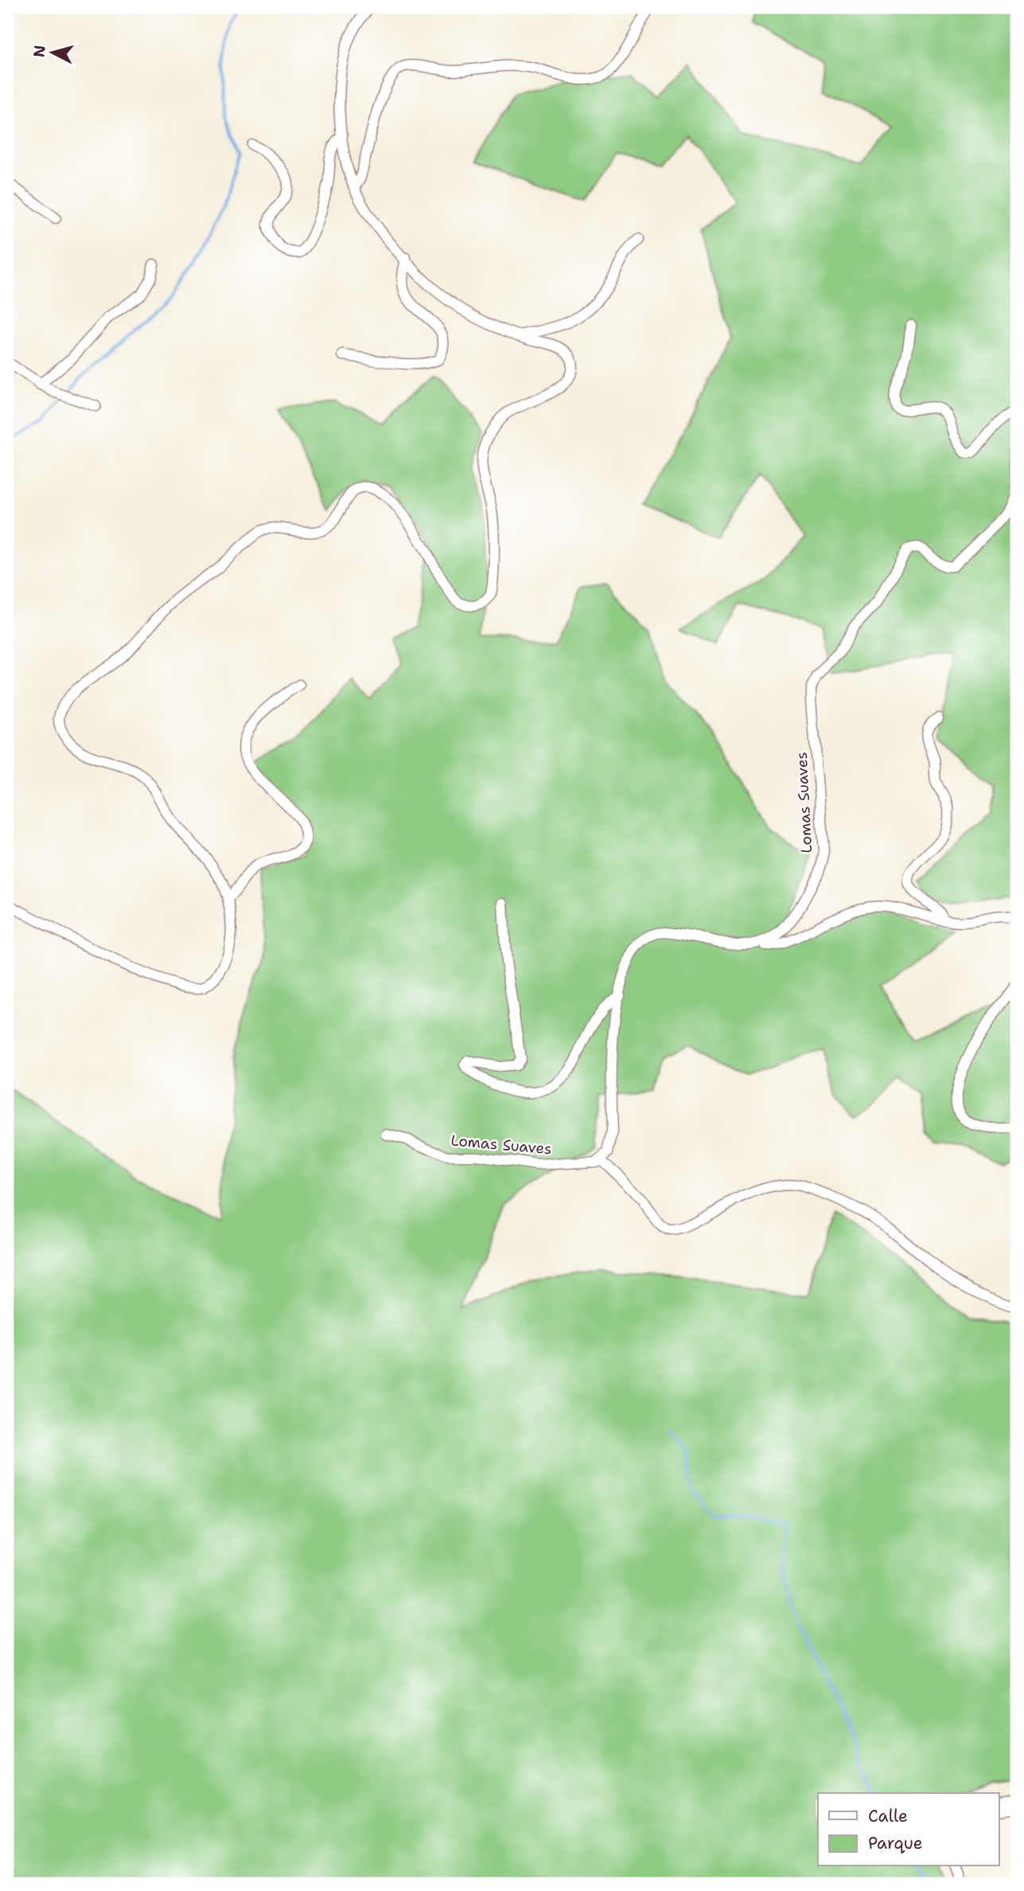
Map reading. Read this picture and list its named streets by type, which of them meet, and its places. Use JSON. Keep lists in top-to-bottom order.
{
  "streets": {
    "street": ["Lomas Suaves"]
  },
  "legend": ["Calle", "Parque"],
  "north": "left"
}
